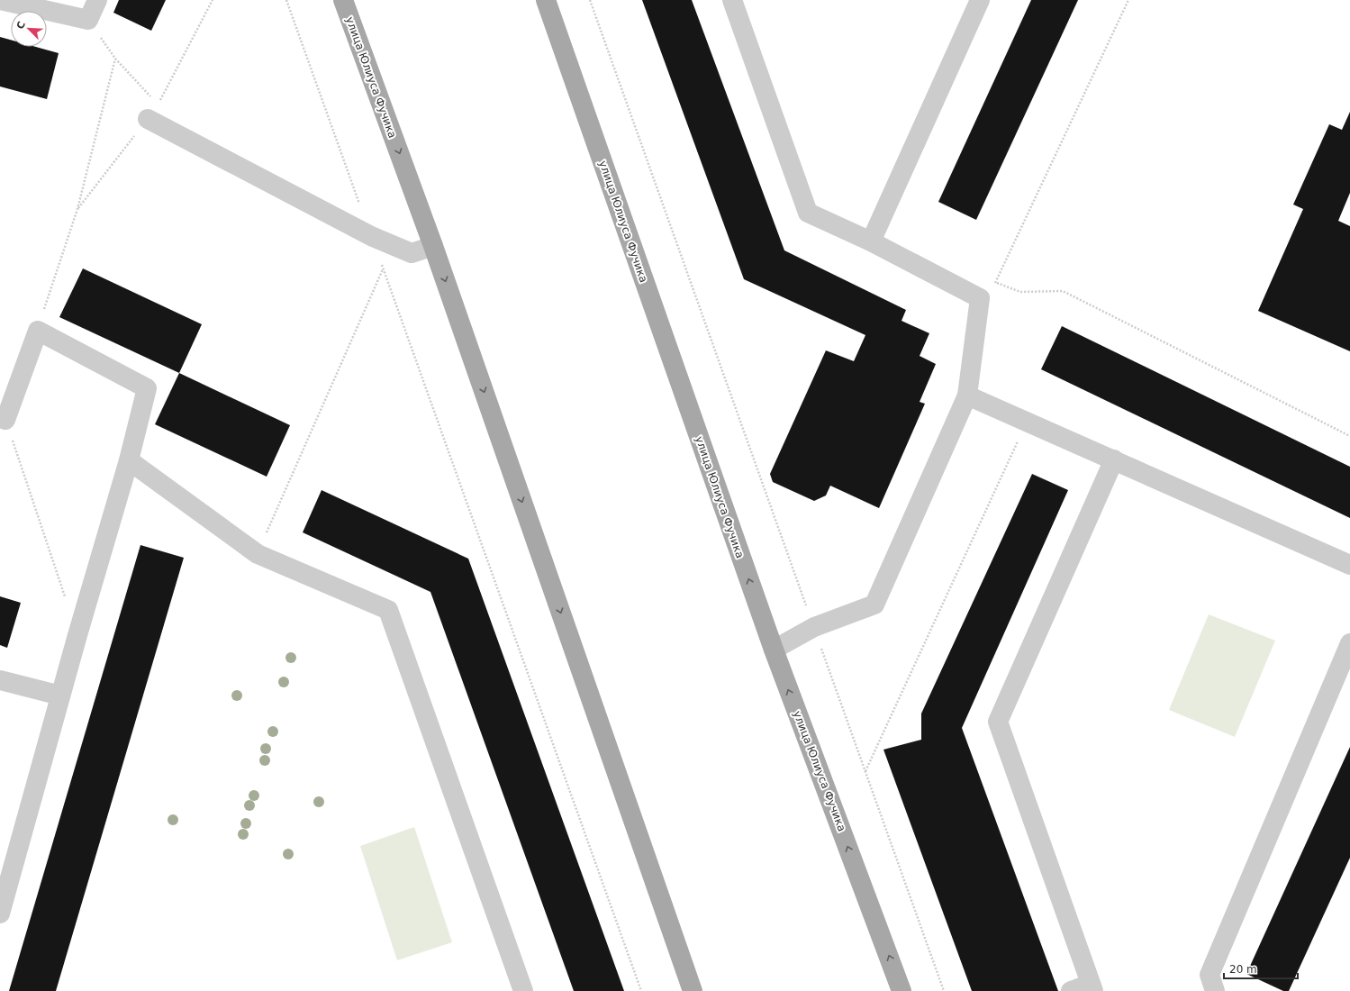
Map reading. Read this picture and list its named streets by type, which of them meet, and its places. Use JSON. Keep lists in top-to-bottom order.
{
  "streets": {
    "main road": ["улица Юлиуса Фучика"]
  },
  "scale_bar": "20 m",
  "north": "top left"
}
